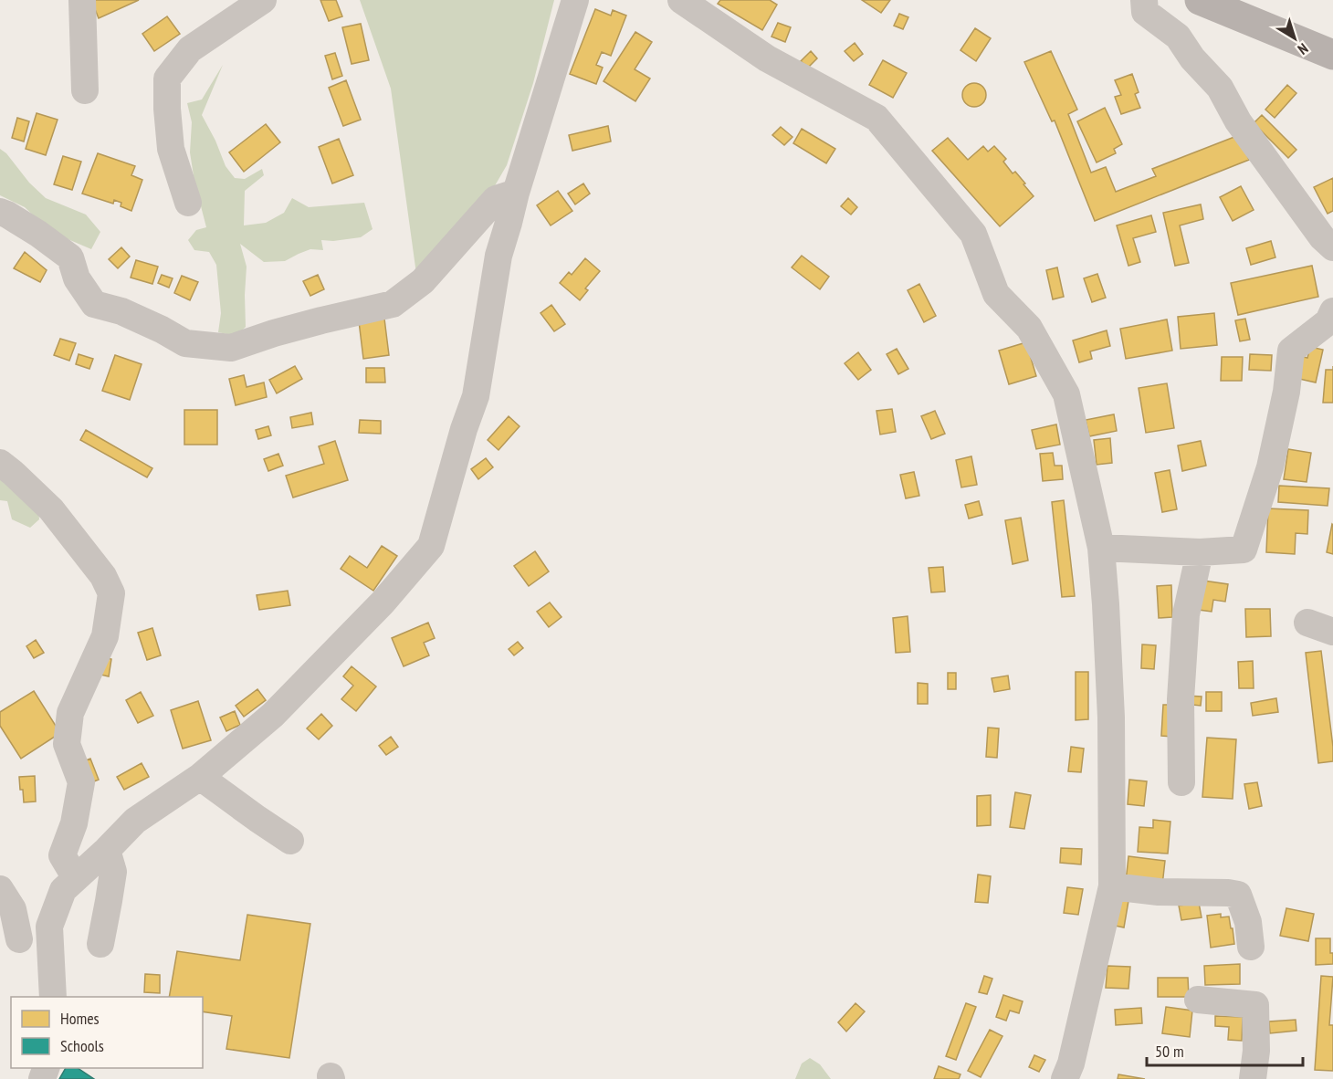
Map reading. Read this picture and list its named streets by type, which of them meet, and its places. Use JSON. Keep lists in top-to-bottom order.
{
  "legend": ["Homes", "Schools"],
  "scale_bar": "50 m",
  "north": "bottom right"
}
